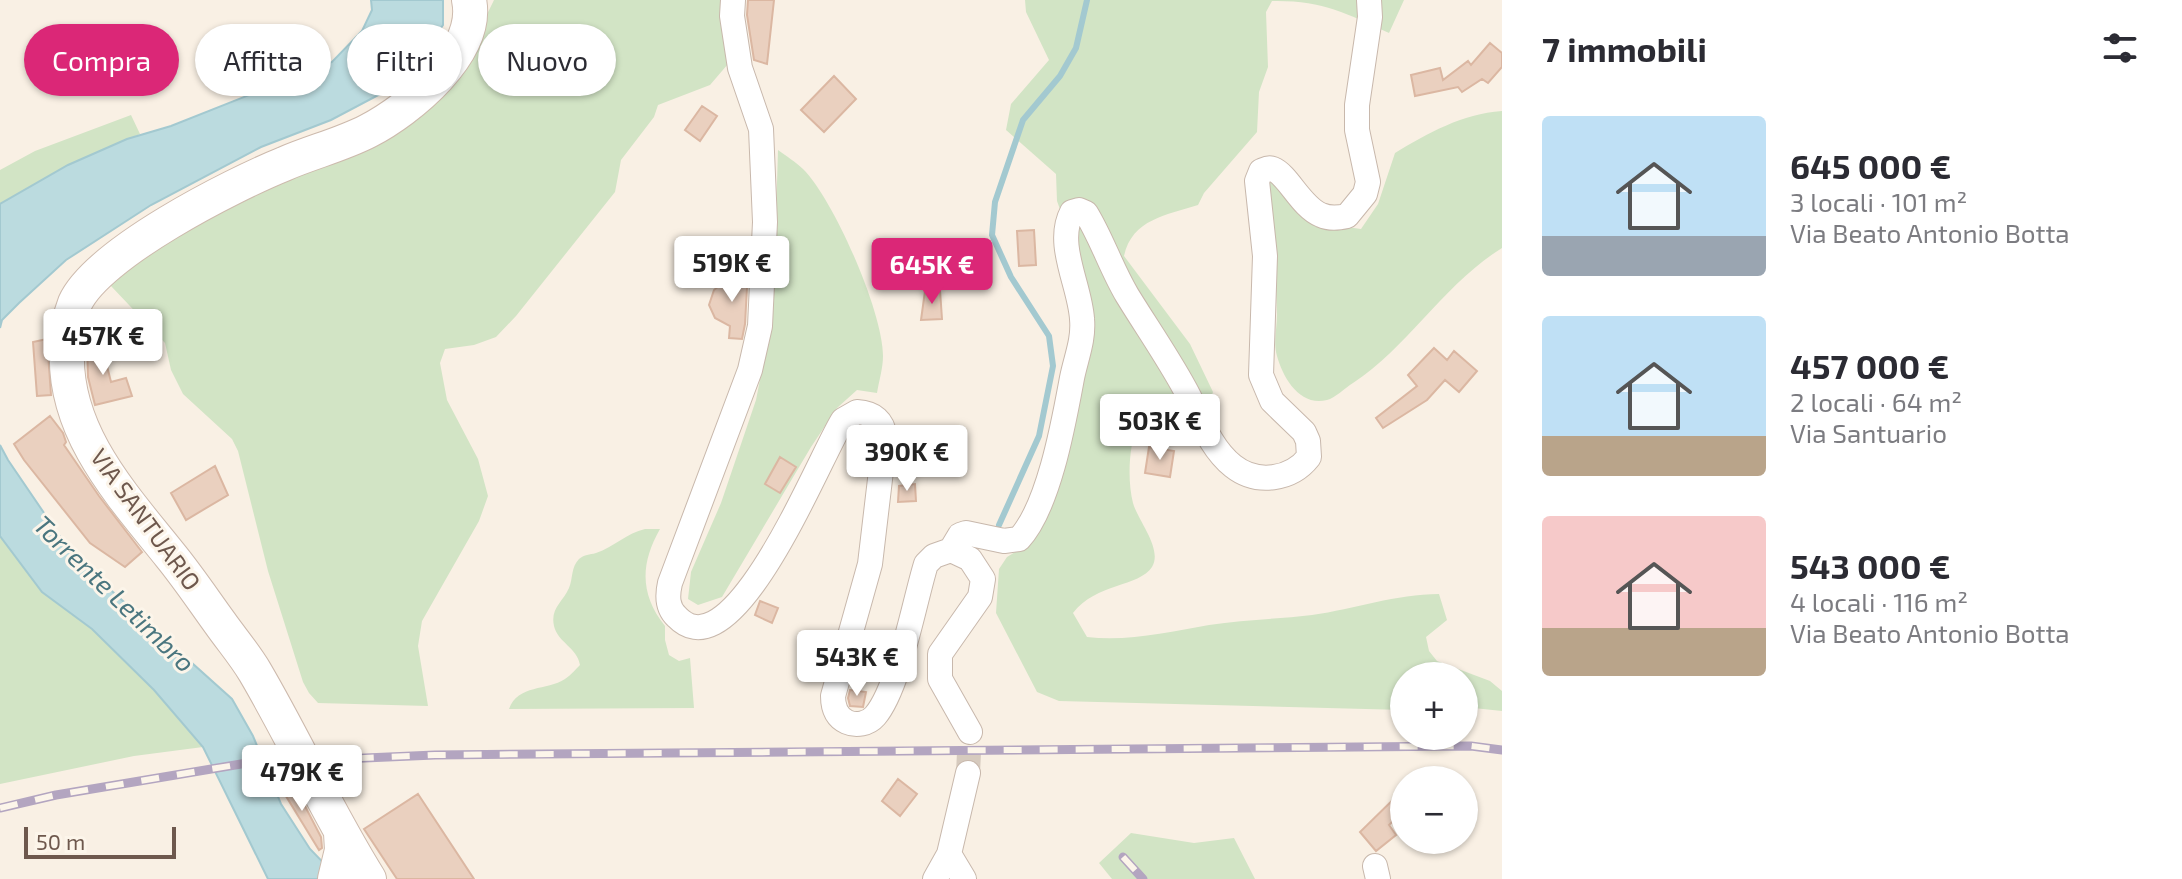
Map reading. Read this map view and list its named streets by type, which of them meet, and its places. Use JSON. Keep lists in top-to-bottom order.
{
  "streets": {
    "main road": ["VIA SANTUARIO"]
  },
  "water": ["Torrente Letimbro"],
  "scale_bar": "50 m",
  "page": {
    "heading": "7 immobili",
    "chip": [
      "Compra",
      "Affitta",
      "Filtri",
      "Nuovo"
    ],
    "list": [
      {
        "name": "645 000 €",
        "note": "3 locali · 101 m² · Via Beato Antonio Botta"
      },
      {
        "name": "457 000 €",
        "note": "2 locali · 64 m² · Via Santuario"
      },
      {
        "name": "543 000 €",
        "note": "4 locali · 116 m² · Via Beato Antonio Botta"
      }
    ],
    "price": [
      "519K €",
      "645K €",
      "457K €",
      "503K €",
      "390K €",
      "543K €",
      "479K €"
    ],
    "map_buttons": ["+", "−"],
    "scale": "50 m"
  }
}
